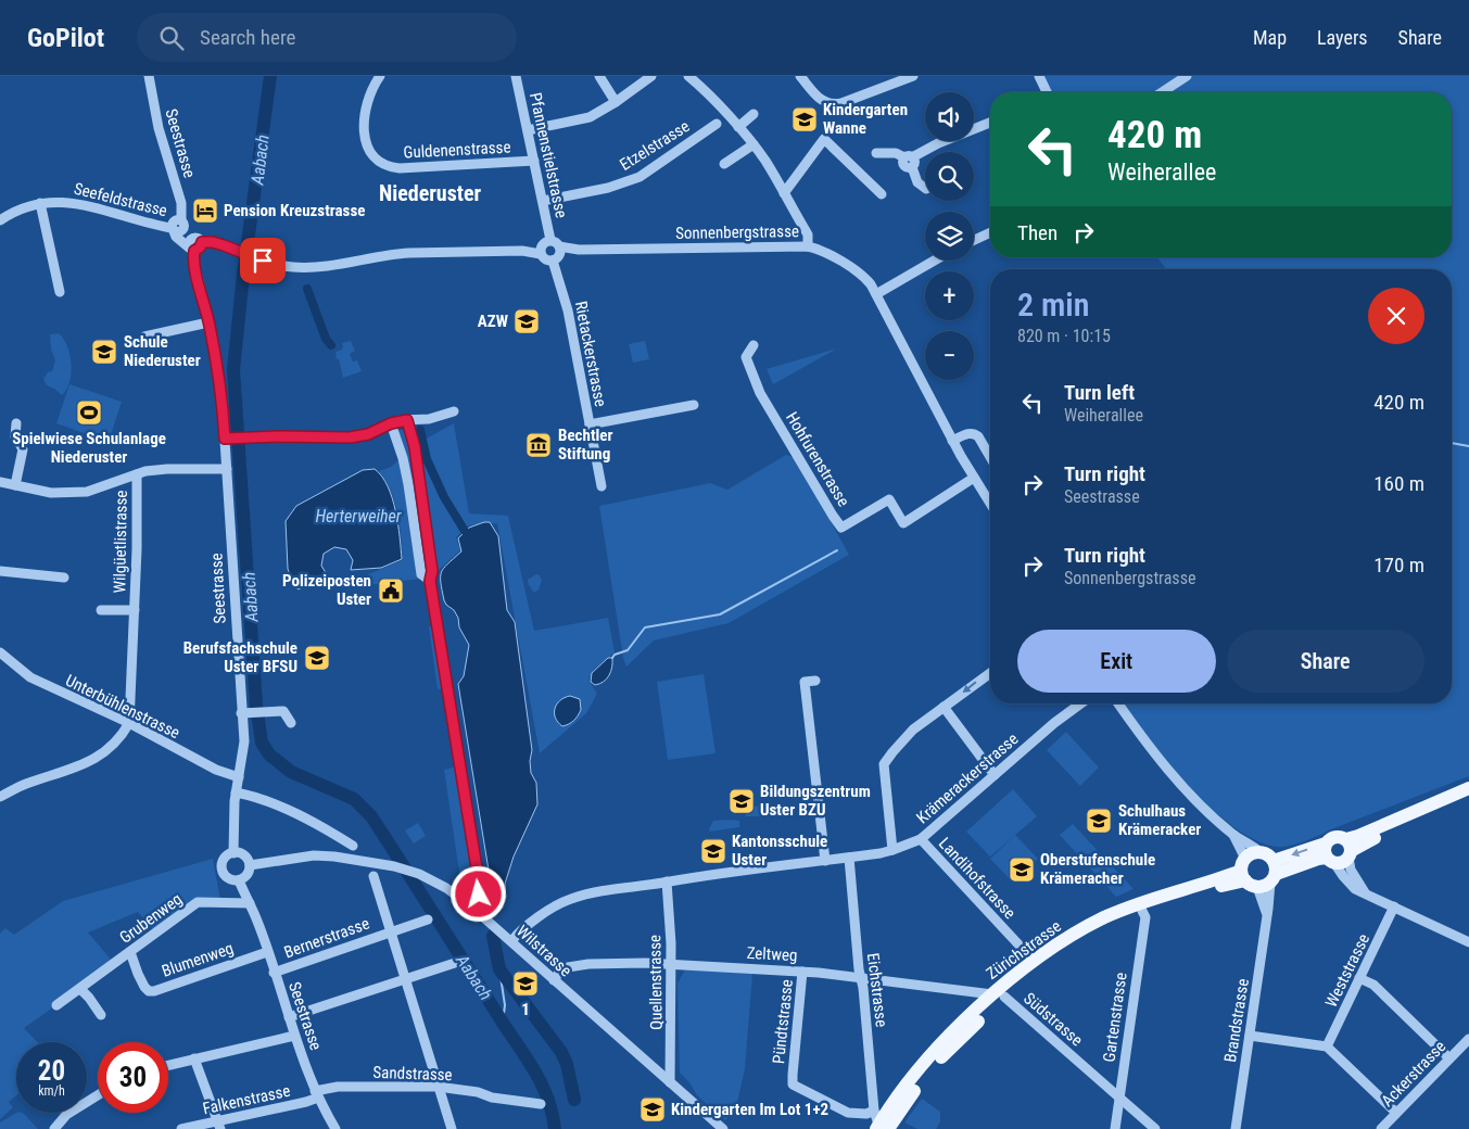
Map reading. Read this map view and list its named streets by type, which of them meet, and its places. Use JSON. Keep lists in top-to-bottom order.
{
  "streets": {
    "main road": ["Zürichstrasse"],
    "street": [
      "Seestrasse",
      "Etzelstrasse",
      "Guldenenstrasse",
      "Pfannenstielstrasse",
      "Seefeldstrasse",
      "Sonnenbergstrasse",
      "Rietackerstrasse",
      "Hohfurenstrasse",
      "Wilgüetlistrasse",
      "Unterbühlenstrasse",
      "Krämerackerstrasse",
      "Landihofstrasse",
      "Grubenweg",
      "Bernerstrasse",
      "Wilstrasse",
      "Zeltweg",
      "Blumenweg",
      "Weststrasse",
      "Quellenstrasse",
      "Eichstrasse",
      "Gartenstrasse",
      "Südstrasse",
      "Brandstrasse",
      "Pündtstrasse",
      "Sandstrasse",
      "Ackerstrasse",
      "Falkenstrasse"
    ]
  },
  "crossings": [
    ["Seestrasse", "Unterbühlenstrasse"],
    ["Seestrasse", "Grubenweg"],
    ["Seestrasse", "Bernerstrasse"],
    ["Seestrasse", "Wilstrasse"],
    ["Seestrasse", "Blumenweg"],
    ["Seestrasse", "Sandstrasse"],
    ["Seestrasse", "Falkenstrasse"],
    ["Etzelstrasse", "Pfannenstielstrasse"],
    ["Guldenenstrasse", "Pfannenstielstrasse"],
    ["Sonnenbergstrasse", "Rietackerstrasse"],
    ["Sonnenbergstrasse", "Hohfurenstrasse"],
    ["Wilgüetlistrasse", "Unterbühlenstrasse"],
    ["Krämerackerstrasse", "Landihofstrasse"],
    ["Krämerackerstrasse", "Wilstrasse"],
    ["Krämerackerstrasse", "Quellenstrasse"],
    ["Krämerackerstrasse", "Eichstrasse"],
    ["Landihofstrasse", "Zürichstrasse"],
    ["Grubenweg", "Blumenweg"],
    ["Zürichstrasse", "Zeltweg"],
    ["Zürichstrasse", "Eichstrasse"],
    ["Zürichstrasse", "Gartenstrasse"],
    ["Zürichstrasse", "Südstrasse"],
    ["Zürichstrasse", "Brandstrasse"],
    ["Zürichstrasse", "Pündtstrasse"],
    ["Wilstrasse", "Zeltweg"],
    ["Wilstrasse", "Quellenstrasse"],
    ["Zeltweg", "Quellenstrasse"],
    ["Zeltweg", "Eichstrasse"],
    ["Zeltweg", "Südstrasse"],
    ["Zeltweg", "Pündtstrasse"],
    ["Eichstrasse", "Pündtstrasse"],
    ["Gartenstrasse", "Südstrasse"],
    ["Sandstrasse", "Falkenstrasse"]
  ],
  "districts": ["Niederuster"],
  "water": ["Aabach", "Herterweiher"],
  "places": {
    "school or university": [
      "Kindergarten Wanne",
      "AZW",
      "Schule Niederuster",
      "Berufsfachschule Uster BFSU",
      "Bildungszentrum Uster BZU",
      "Schulhaus Krämeracker",
      "Kantonsschule Uster",
      "Oberstufenschule Krämeracher",
      "1",
      "Kindergarten Im Lot 1+2"
    ],
    "hotel": ["Pension Kreuzstrasse"],
    "sports": ["Spielwiese Schulanlage Niederuster"],
    "museum": ["Bechtler Stiftung"],
    "public building": ["Polizeiposten Uster"]
  },
  "page": {
    "header": "GoPilot",
    "search": "Search here",
    "nav": ["Map", "Layers", "Share"],
    "map_buttons": ["+", "−"],
    "turn": ["420 m", "Weiherallee"],
    "then": "Then",
    "heading": ["2 min", "820 m · 10:15"],
    "list": [
      {
        "name": "Turn left",
        "note": "Weiherallee",
        "value": "420 m"
      },
      {
        "name": "Turn right",
        "note": "Seestrasse",
        "value": "160 m"
      },
      {
        "name": "Turn right",
        "note": "Sonnenbergstrasse",
        "value": "170 m"
      }
    ],
    "buttons": ["Exit", "Share"],
    "speed": "20 km/h",
    "limit": "30"
  }
}
